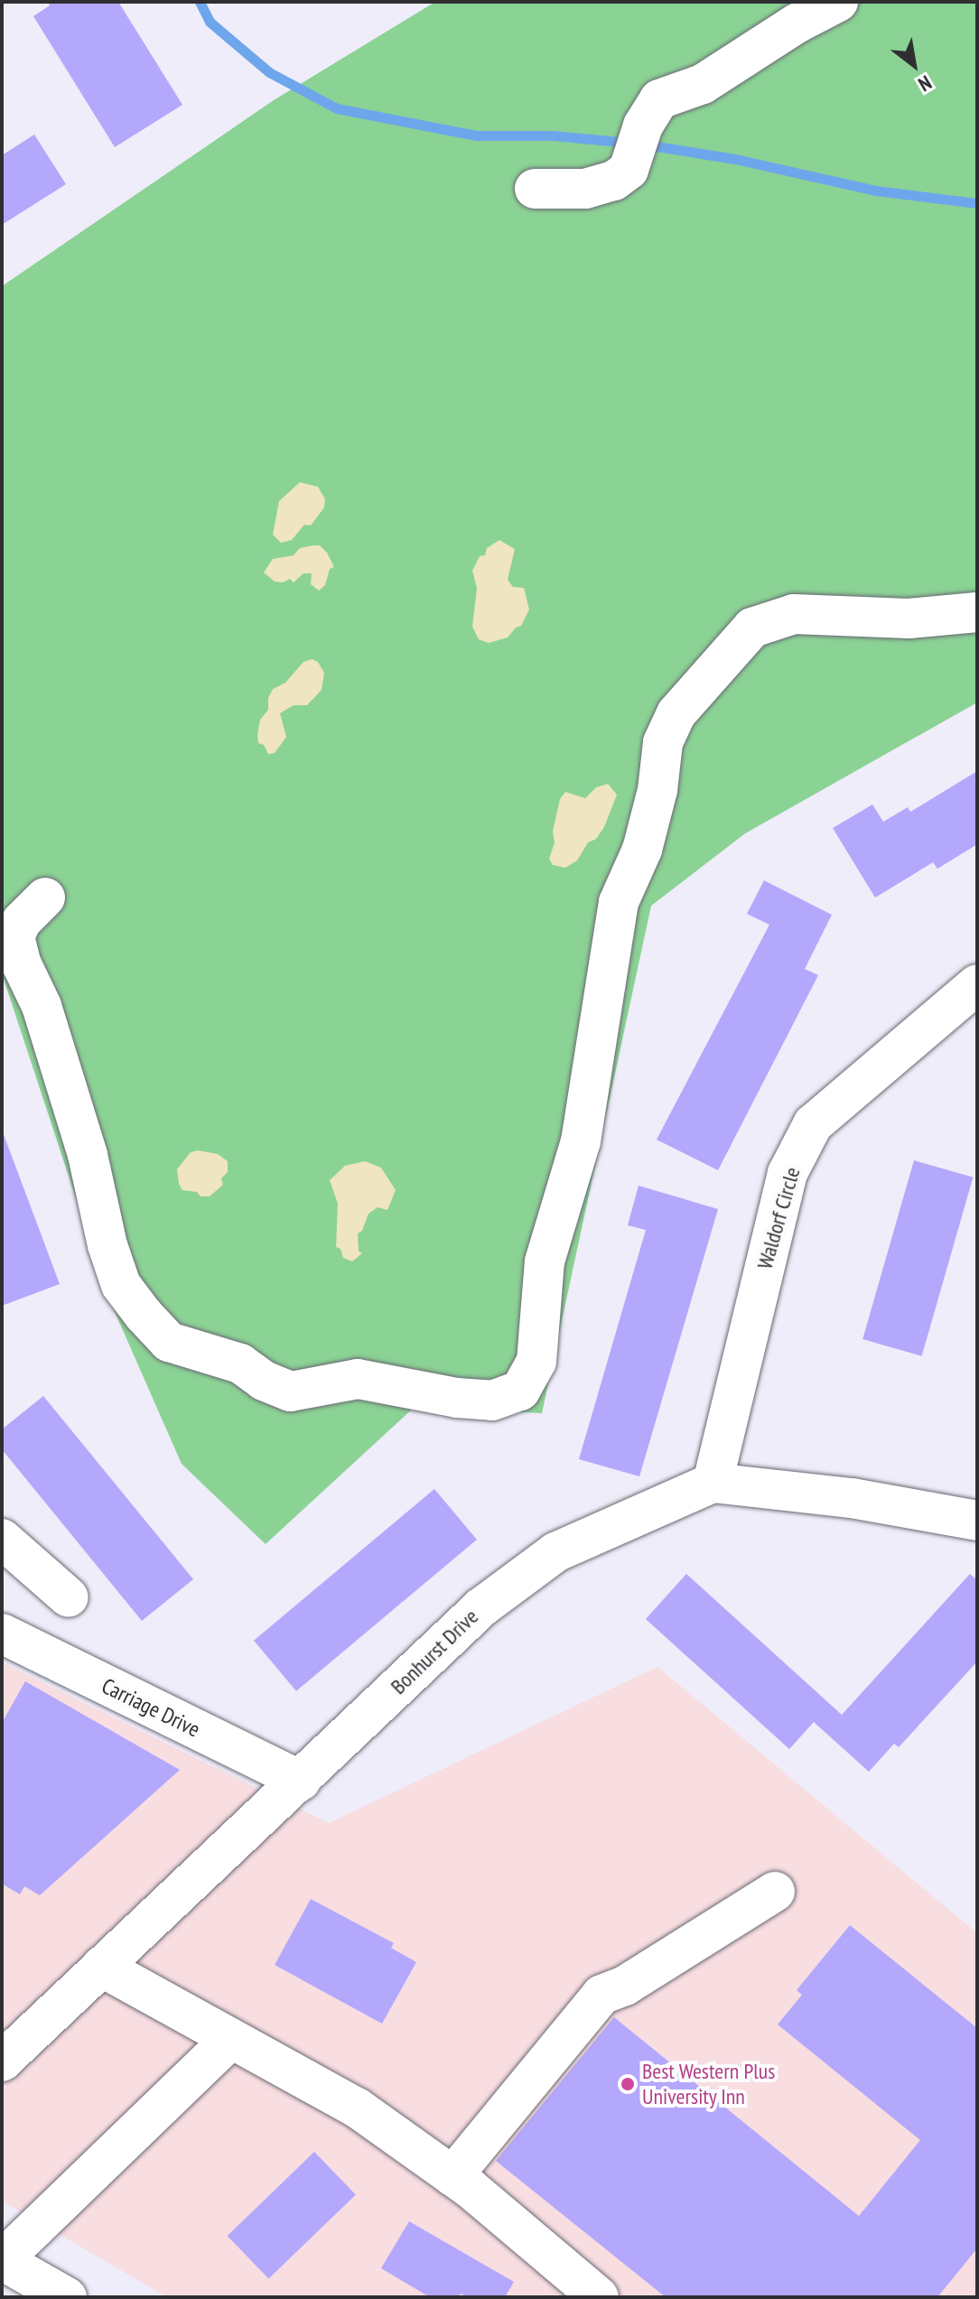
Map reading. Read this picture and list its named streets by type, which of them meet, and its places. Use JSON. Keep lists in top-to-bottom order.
{
  "streets": {
    "street": ["Waldorf Circle", "Bonhurst Drive", "Carriage Drive"]
  },
  "crossings": [
    ["Waldorf Circle", "Bonhurst Drive"],
    ["Bonhurst Drive", "Carriage Drive"]
  ],
  "places": ["Best Western Plus University Inn"],
  "north": "bottom right"
}
